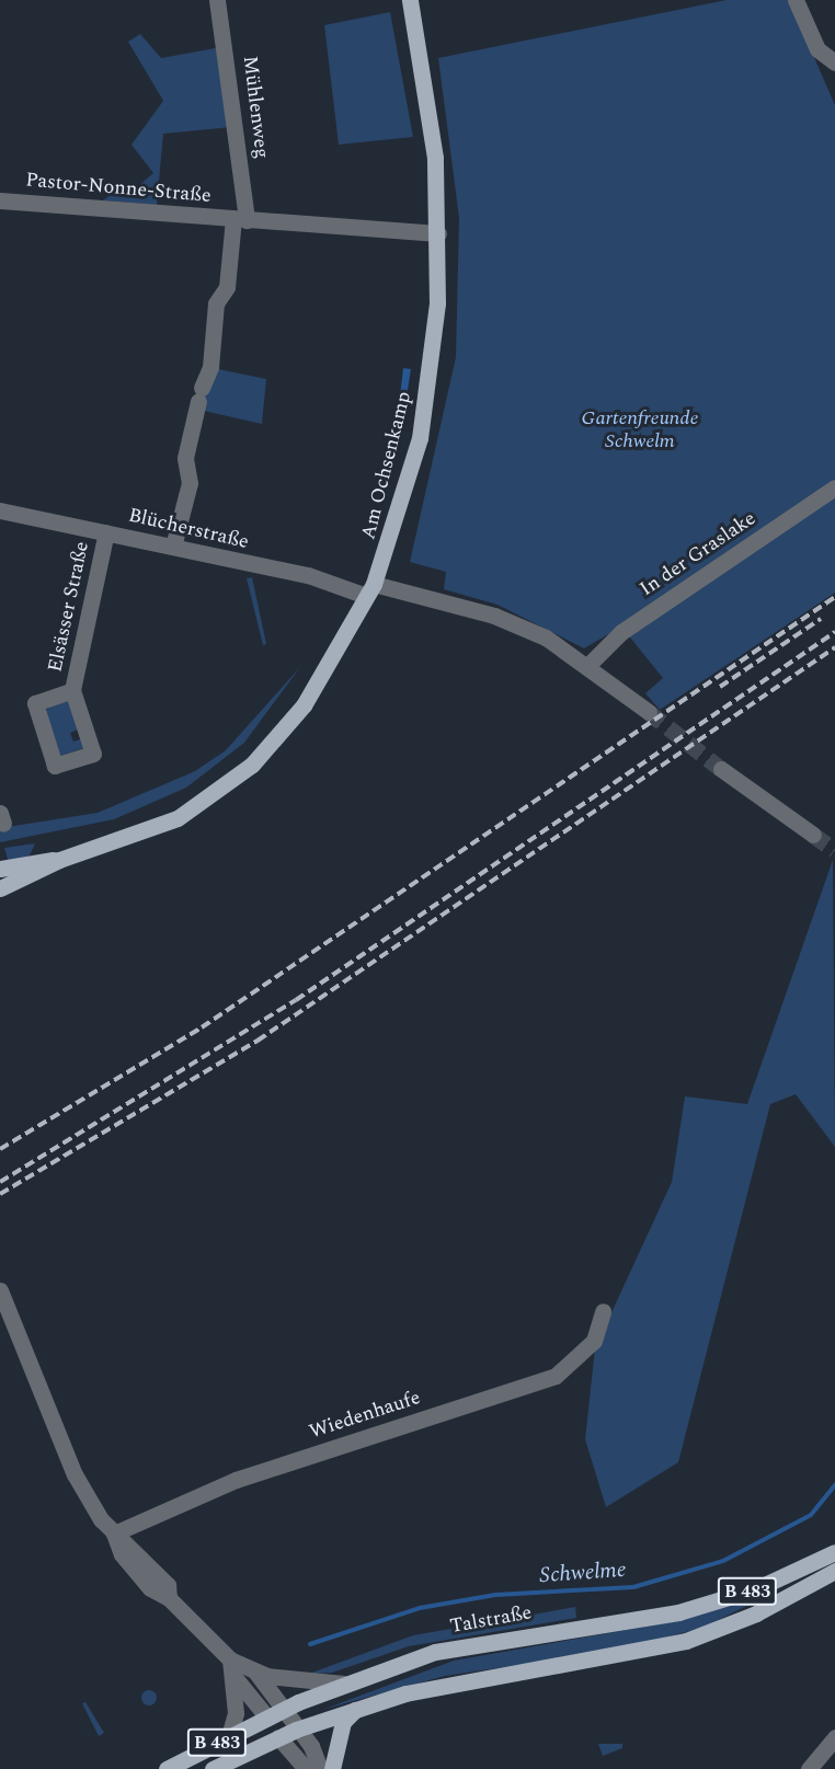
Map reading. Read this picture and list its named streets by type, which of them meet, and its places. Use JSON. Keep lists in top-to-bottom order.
{
  "streets": {
    "main road": ["Am Ochsenkamp", "B 483", "Talstraße"],
    "street": [
      "Mühlenweg",
      "Pastor-Nonne-Straße",
      "Blücherstraße",
      "In der Graslake",
      "Elsässer Straße",
      "Wiedenhaufe"
    ]
  },
  "crossings": [
    ["Mühlenweg", "Pastor-Nonne-Straße"],
    ["Pastor-Nonne-Straße", "Am Ochsenkamp"],
    ["Pastor-Nonne-Straße", "Blücherstraße"],
    ["Am Ochsenkamp", "Blücherstraße"],
    ["Blücherstraße", "In der Graslake"],
    ["Blücherstraße", "Elsässer Straße"]
  ],
  "water": ["Schwelme"],
  "parks": ["Gartenfreunde Schwelm"]
}
